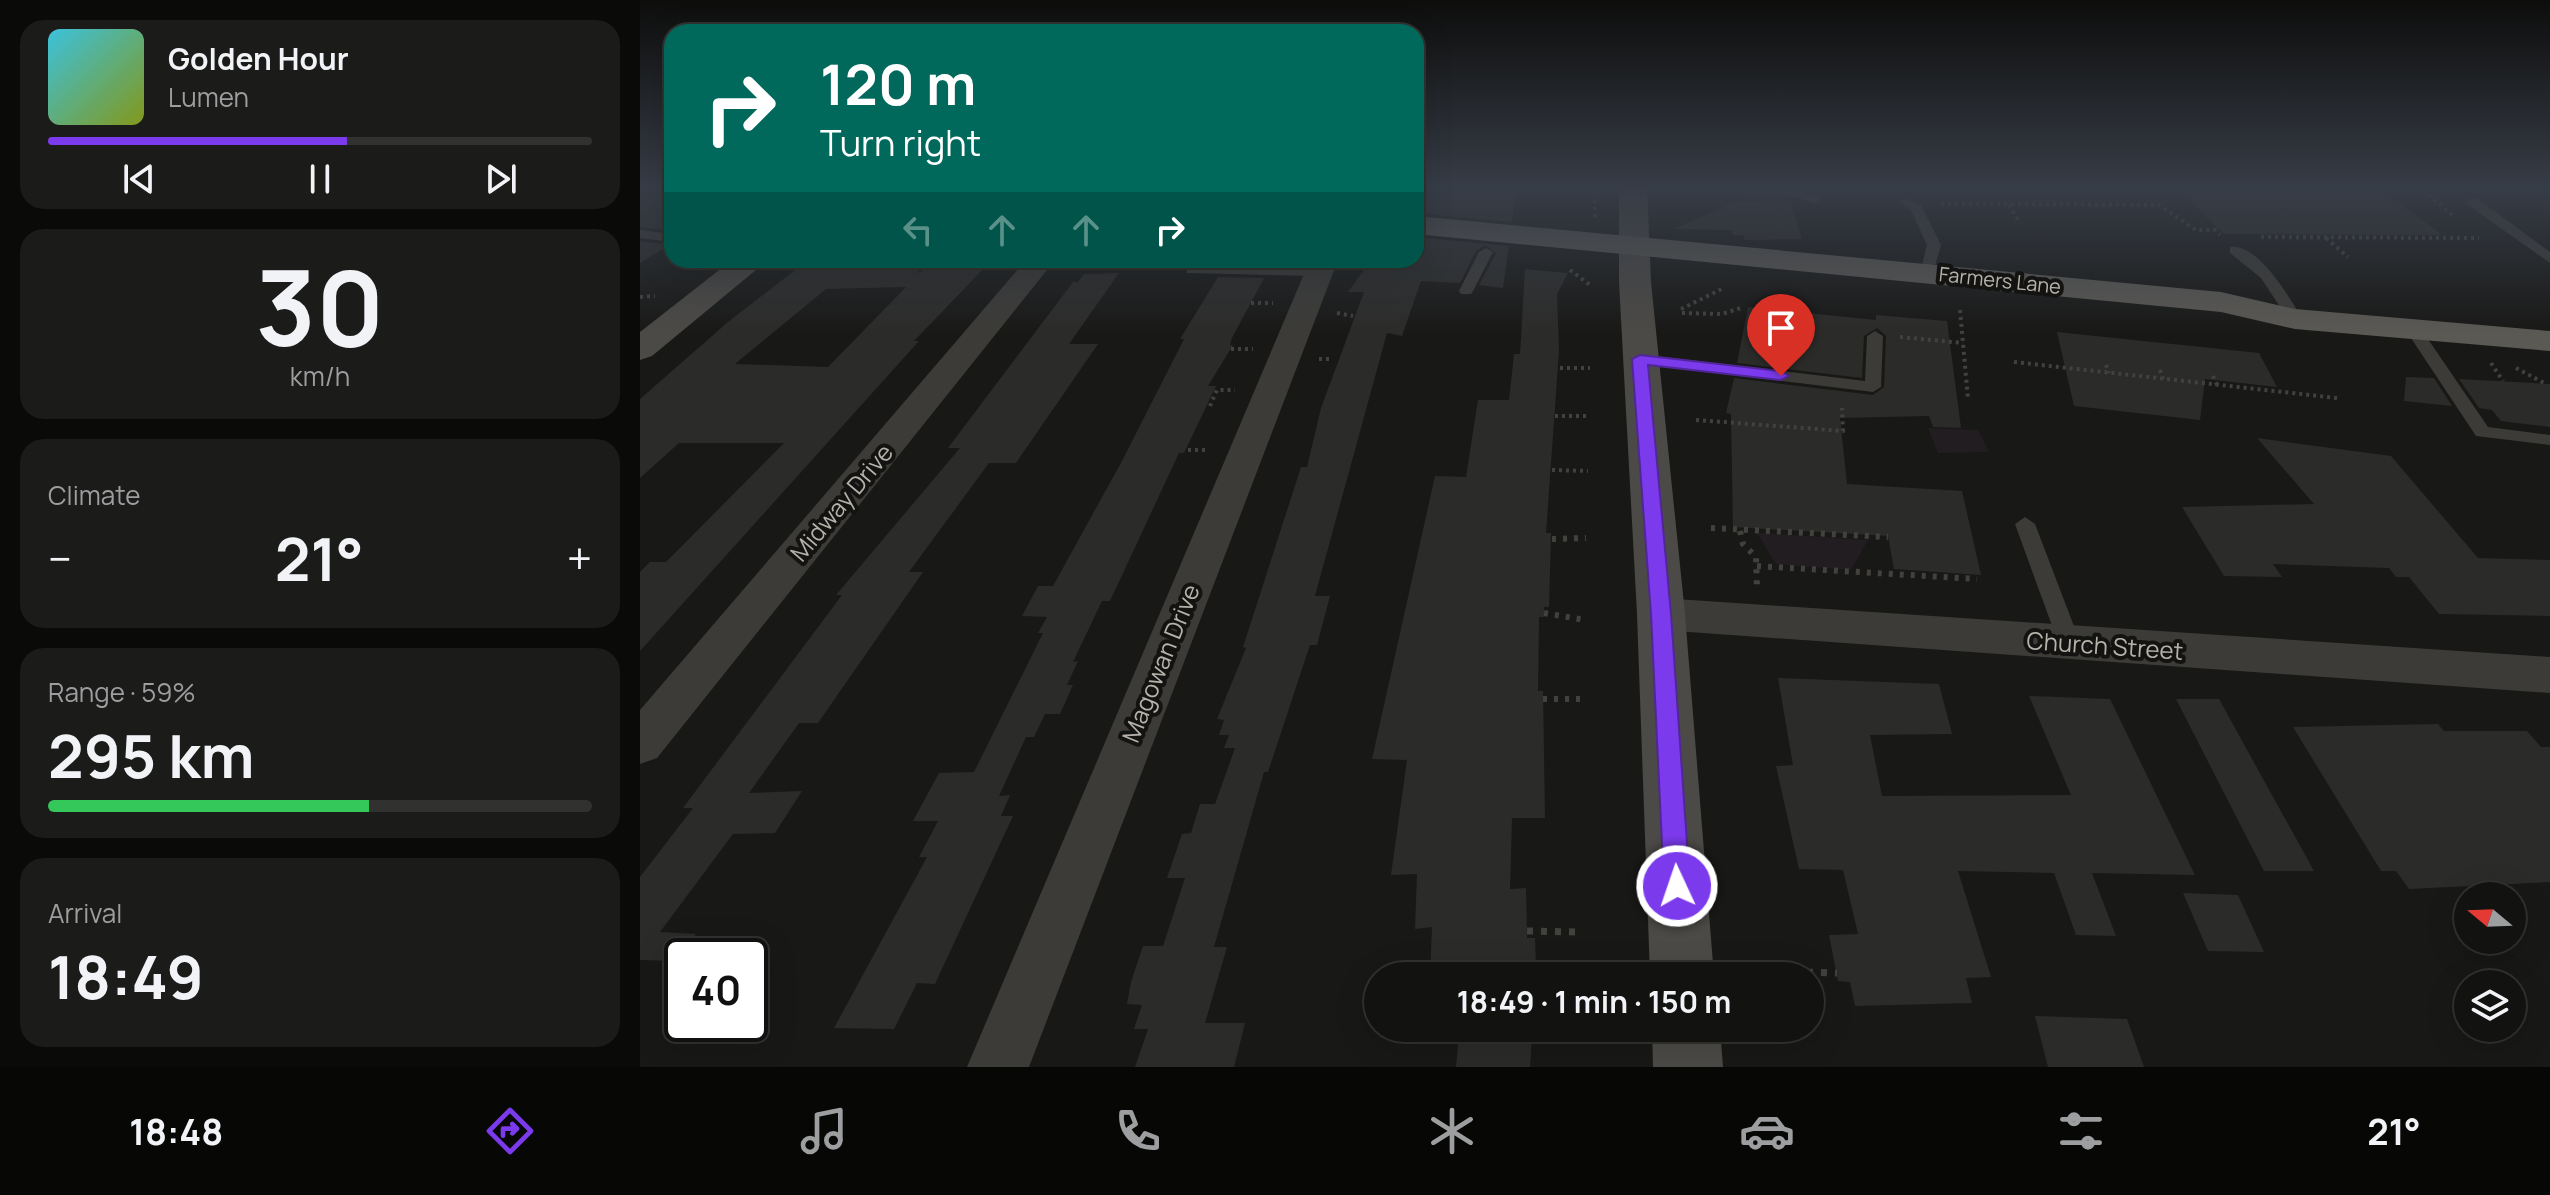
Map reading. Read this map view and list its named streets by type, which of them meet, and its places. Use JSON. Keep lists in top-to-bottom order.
{
  "streets": {
    "main road": ["Farmers Lane"],
    "street": ["Midway Drive", "Church Street", "Magowan Drive"]
  },
  "north": "left",
  "page": {
    "turn": ["120 m", "Turn right"],
    "song": ["Golden Hour", "Lumen"],
    "tile": [
      ["30", "km/h"],
      "Climate",
      ["Range · 59%", "295 km"],
      ["Arrival", "18:49"]
    ],
    "heat": ["−", "21°", "+"],
    "limit": "40",
    "trip": "18:49 · 1 min · 150 m",
    "tabs": ["18:48", "21°"]
  }
}
